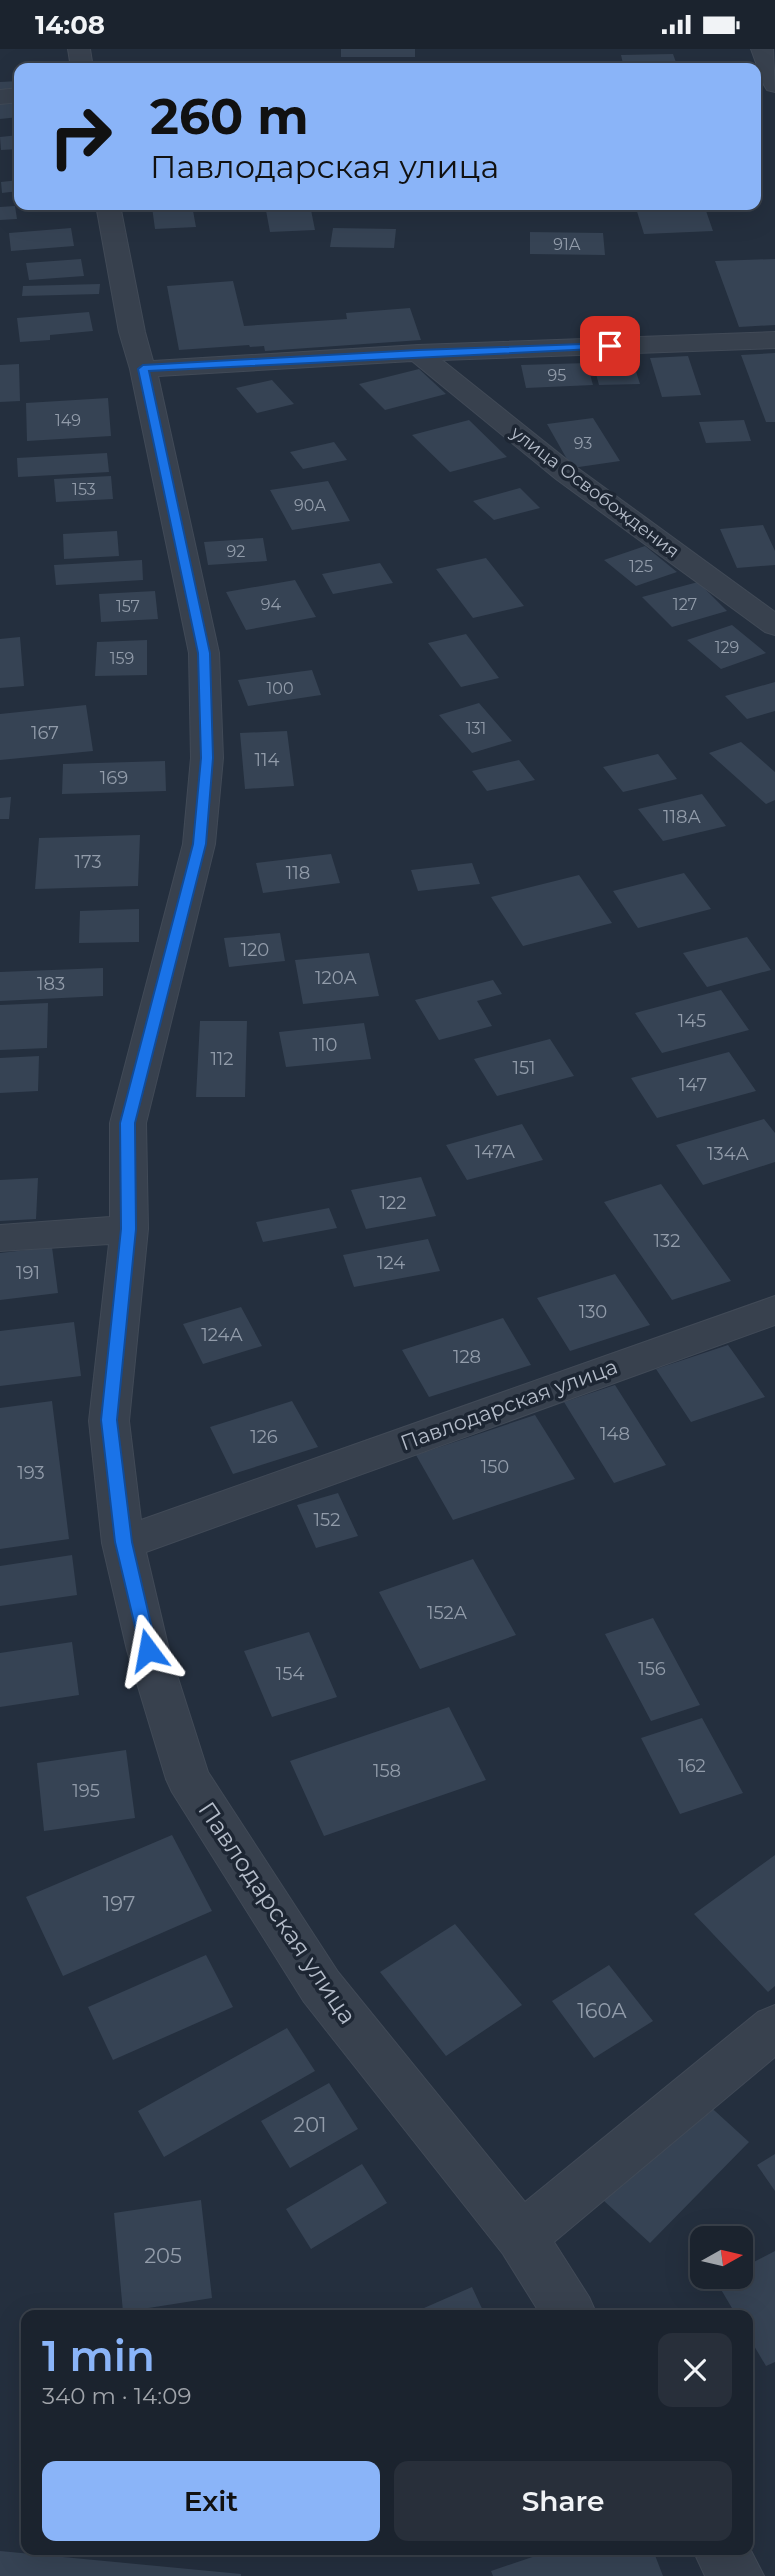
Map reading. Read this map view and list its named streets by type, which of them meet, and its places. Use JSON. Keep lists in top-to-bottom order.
{
  "streets": {
    "street": ["улица Освобождения", "Павлодарская улица"]
  },
  "house_numbers": [
    "91А",
    "95",
    "149",
    "93",
    "153",
    "90А",
    "92",
    "125",
    "94",
    "127",
    "157",
    "129",
    "159",
    "100",
    "131",
    "167",
    "114",
    "169",
    "118А",
    "173",
    "118",
    "120",
    "120А",
    "183",
    "145",
    "110",
    "112",
    "151",
    "147",
    "147А",
    "134А",
    "122",
    "132",
    "124",
    "191",
    "130",
    "124А",
    "128",
    "148",
    "126",
    "150",
    "193",
    "152",
    "152А",
    "156",
    "154",
    "162",
    "158",
    "195",
    "197",
    "160А",
    "201",
    "205"
  ],
  "north": "right",
  "page": {
    "status": "14:08",
    "turn": ["260 m", "Павлодарская улица"],
    "heading": ["1 min", "340 m · 14:09"],
    "buttons": ["Exit", "Share"]
  }
}
